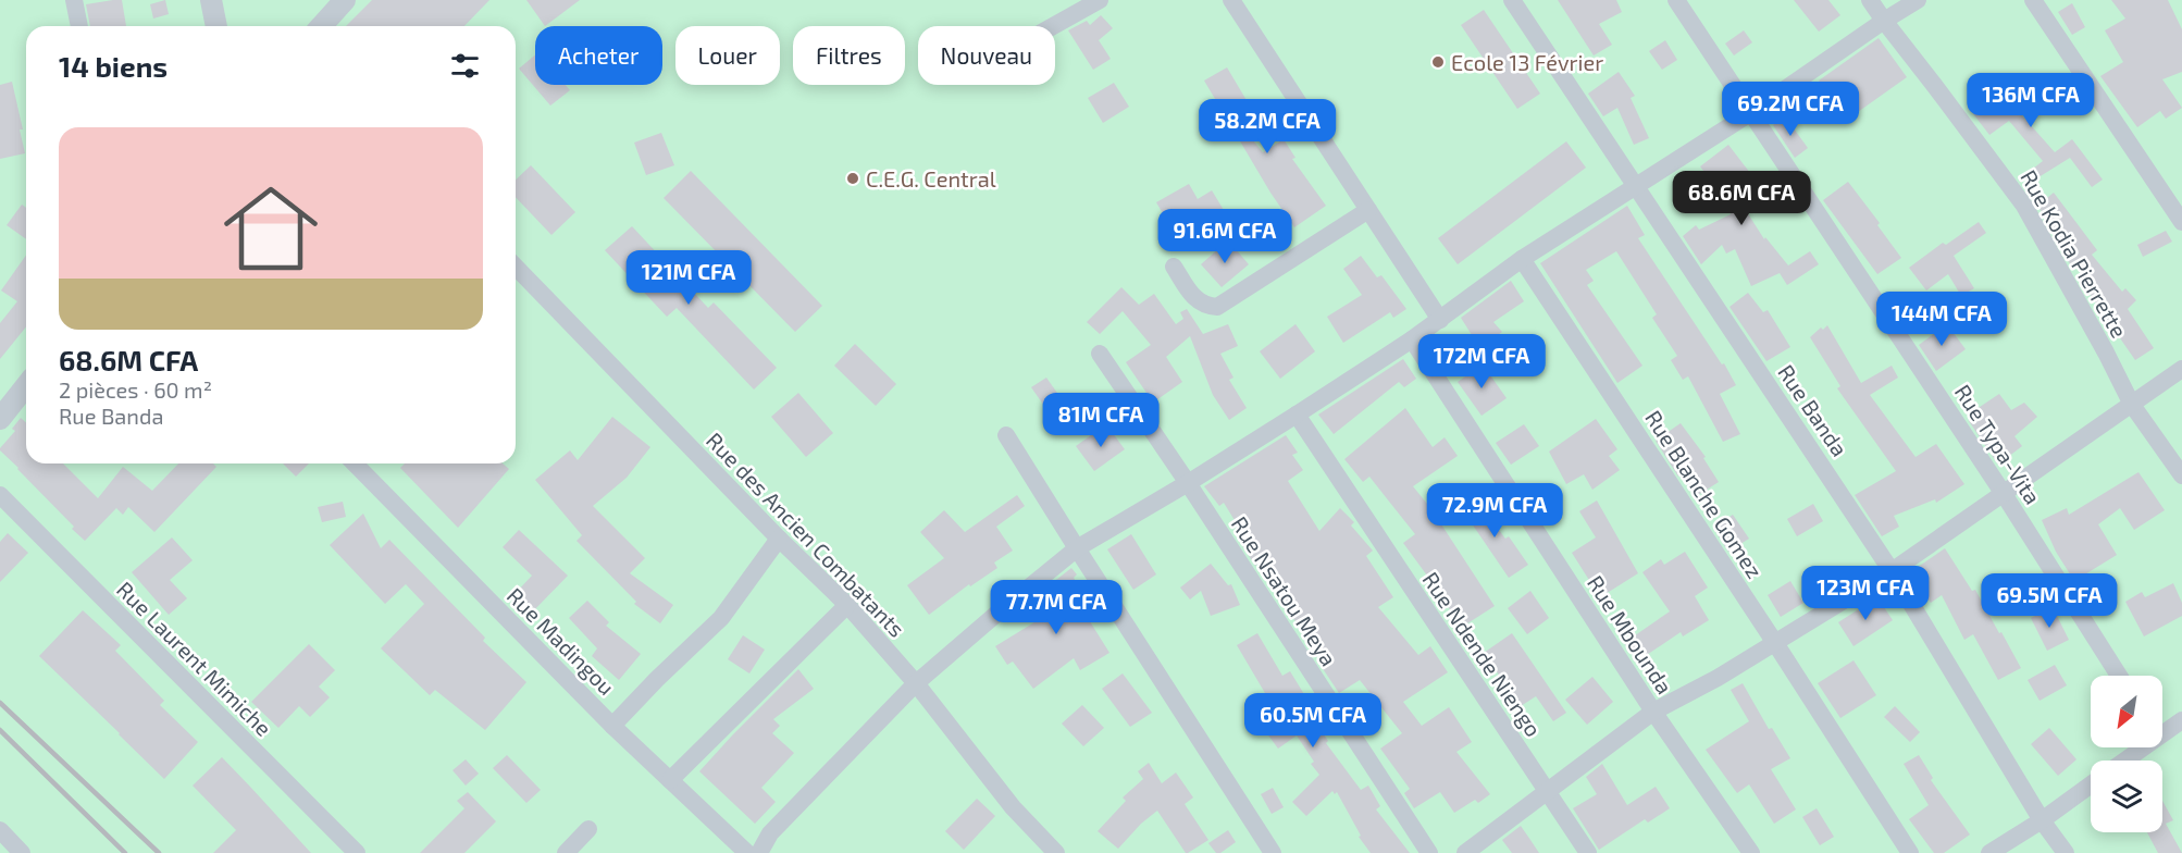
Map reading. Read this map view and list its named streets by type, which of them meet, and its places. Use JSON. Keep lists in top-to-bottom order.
{
  "streets": {
    "street": [
      "Rue Kodia Pierrette",
      "Rue Banda",
      "Rue Typa-Vita",
      "Rue Blanche Gomez",
      "Rue des Ancien Combatants",
      "Rue Nsatou Meya",
      "Rue Mbounda",
      "Rue Madingou",
      "Rue Ndende Niengo",
      "Rue Laurent Mimiche"
    ]
  },
  "places": ["Ecole 13 Février", "C.E.G. Central"],
  "north": "bottom left",
  "page": {
    "chip": [
      "Acheter",
      "Louer",
      "Filtres",
      "Nouveau"
    ],
    "heading": "14 biens",
    "price": [
      "136M CFA",
      "69.2M CFA",
      "58.2M CFA",
      "68.6M CFA",
      "91.6M CFA",
      "121M CFA",
      "144M CFA",
      "172M CFA",
      "81M CFA",
      "72.9M CFA",
      "123M CFA",
      "69.5M CFA",
      "77.7M CFA",
      "60.5M CFA"
    ],
    "list": [
      {
        "name": "68.6M CFA",
        "note": "2 pièces · 60 m² · Rue Banda"
      }
    ]
  }
}
